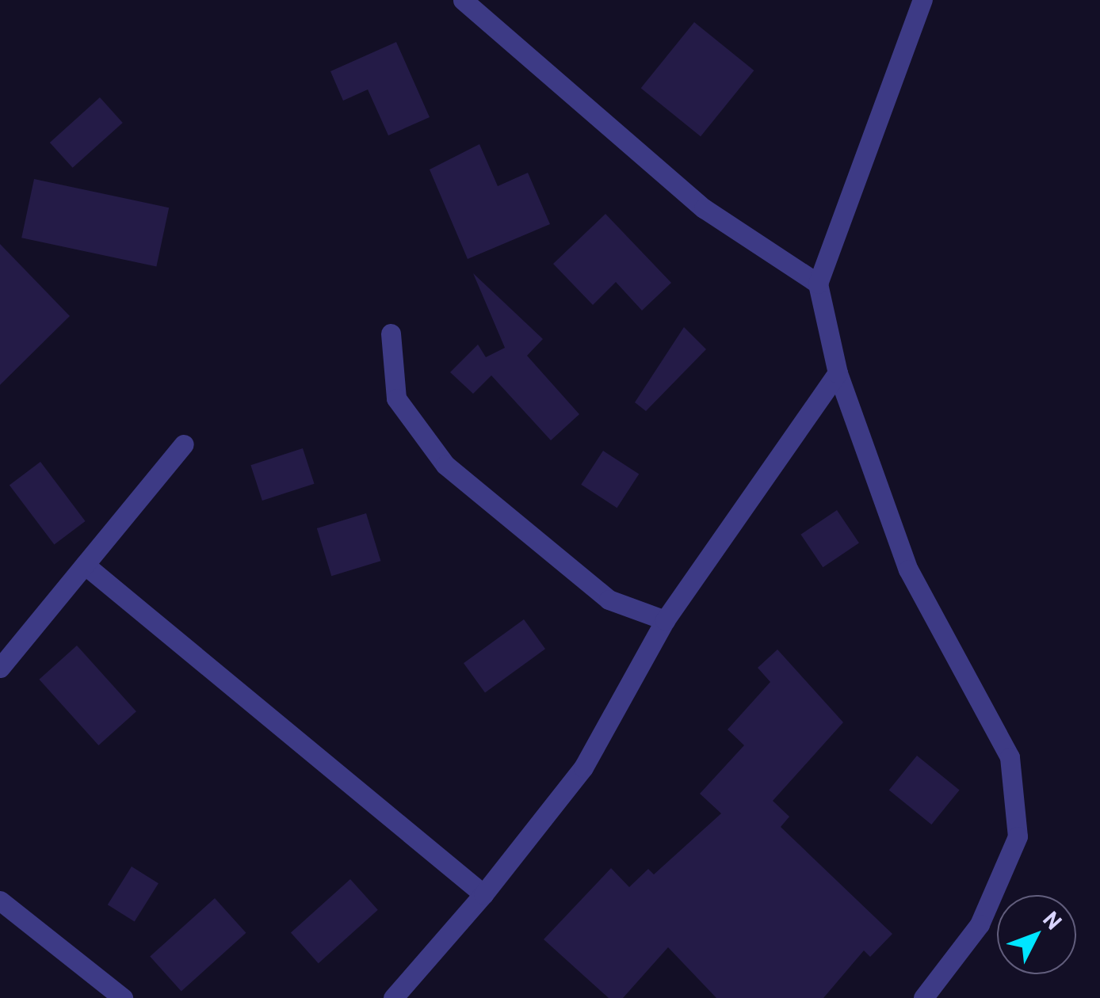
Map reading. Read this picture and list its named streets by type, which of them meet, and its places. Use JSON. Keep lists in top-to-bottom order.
{
  "north": "top right"
}
